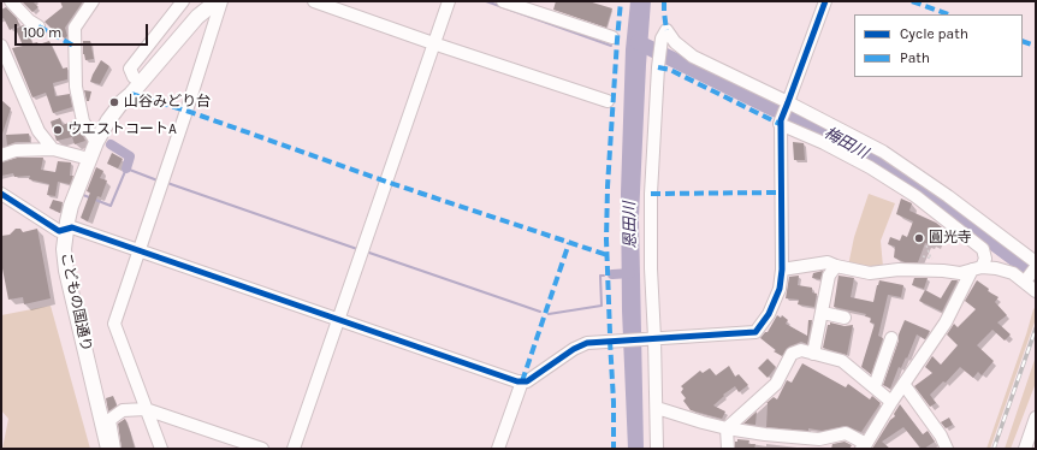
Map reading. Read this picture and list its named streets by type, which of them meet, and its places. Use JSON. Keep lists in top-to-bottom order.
{
  "streets": {
    "main road": ["こどもの国通り"]
  },
  "water": ["梅田川", "恩田川"],
  "places": ["山谷みどり台", "ウエストコートA", "圓光寺"],
  "legend": ["Cycle path", "Path"],
  "scale_bar": "100 m"
}
